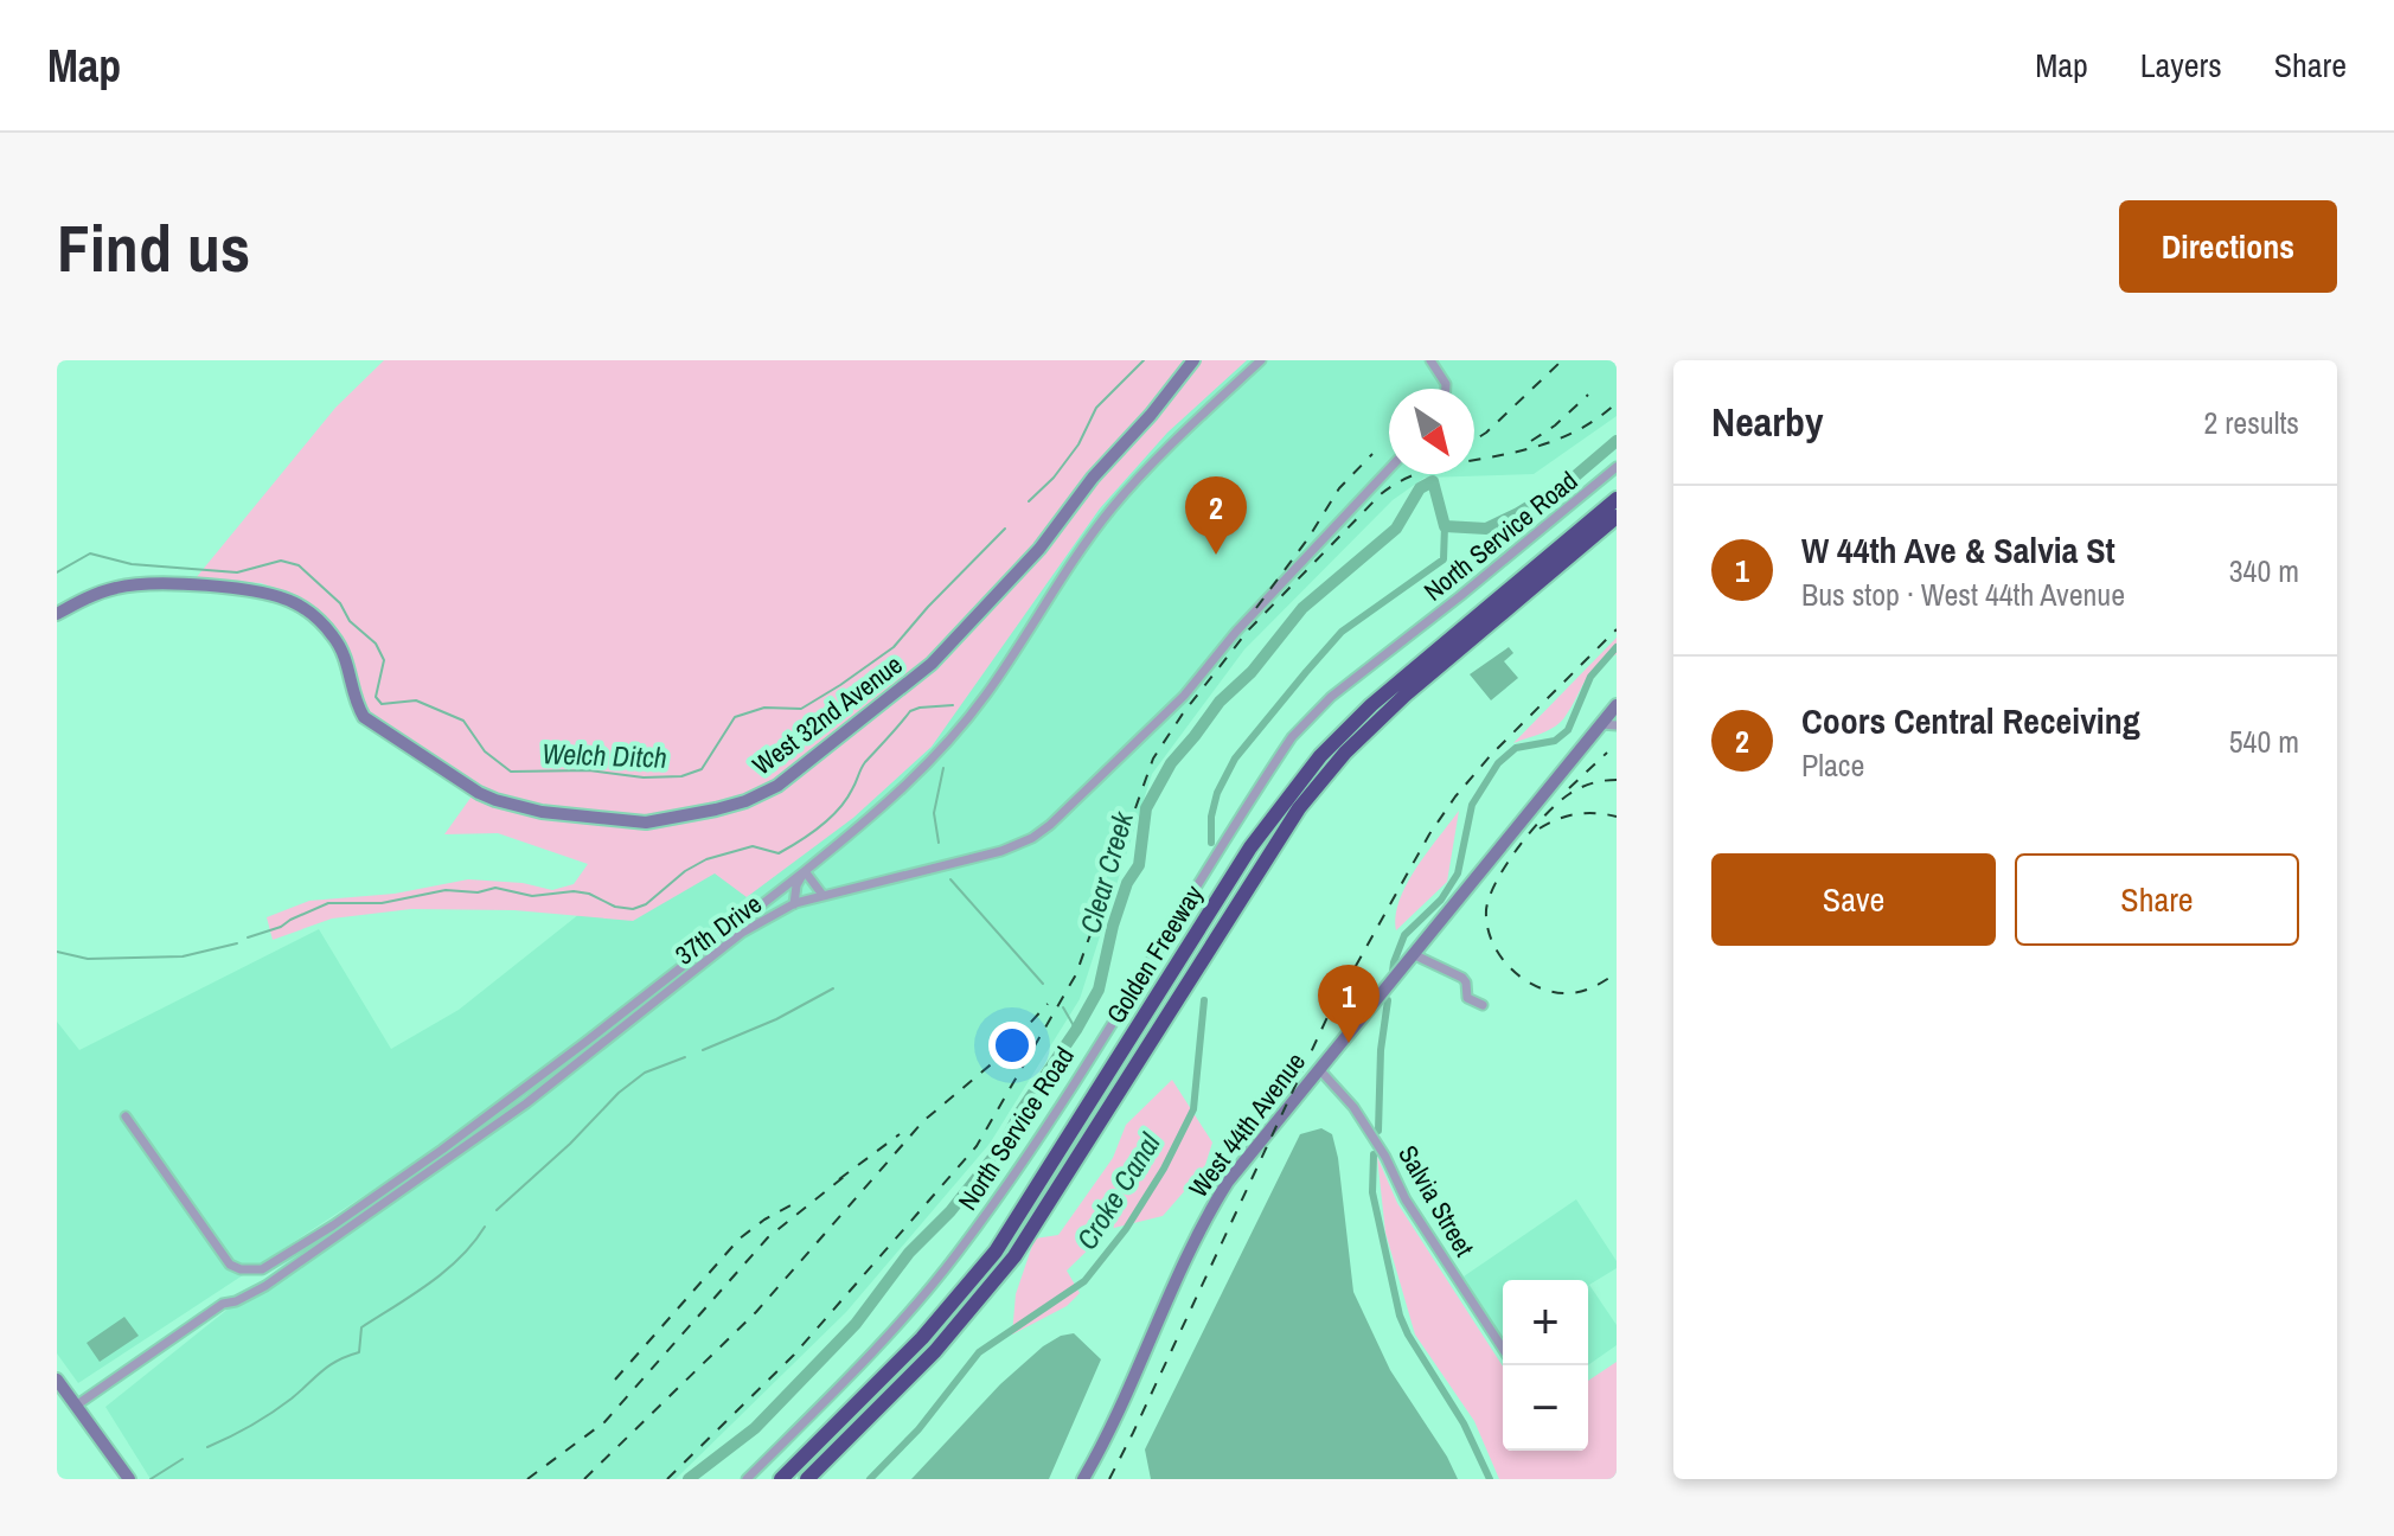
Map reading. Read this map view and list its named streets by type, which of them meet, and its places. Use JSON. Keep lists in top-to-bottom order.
{
  "streets": {
    "highway": ["Golden Freeway"],
    "street": [
      "North Service Road",
      "West 32nd Avenue",
      "37th Drive",
      "West 44th Avenue",
      "Salvia Street"
    ]
  },
  "crossings": [
    ["West 44th Avenue", "Salvia Street"]
  ],
  "water": ["Welch Ditch", "Clear Creek", "Croke Canal"],
  "north": "bottom right",
  "page": {
    "header": "Map",
    "nav": ["Map", "Layers", "Share"],
    "buttons": [
      "Directions",
      ["Save", "Share"]
    ],
    "title": "Find us",
    "heading": ["Nearby", "2 results"],
    "pins": ["2", "1"],
    "list": [
      {
        "mark": "1",
        "name": "W 44th Ave & Salvia St",
        "note": "Bus stop · West 44th Avenue",
        "value": "340 m"
      },
      {
        "mark": "2",
        "name": "Coors Central Receiving",
        "note": "Place",
        "value": "540 m"
      }
    ],
    "map_buttons": ["+", "−"]
  }
}
